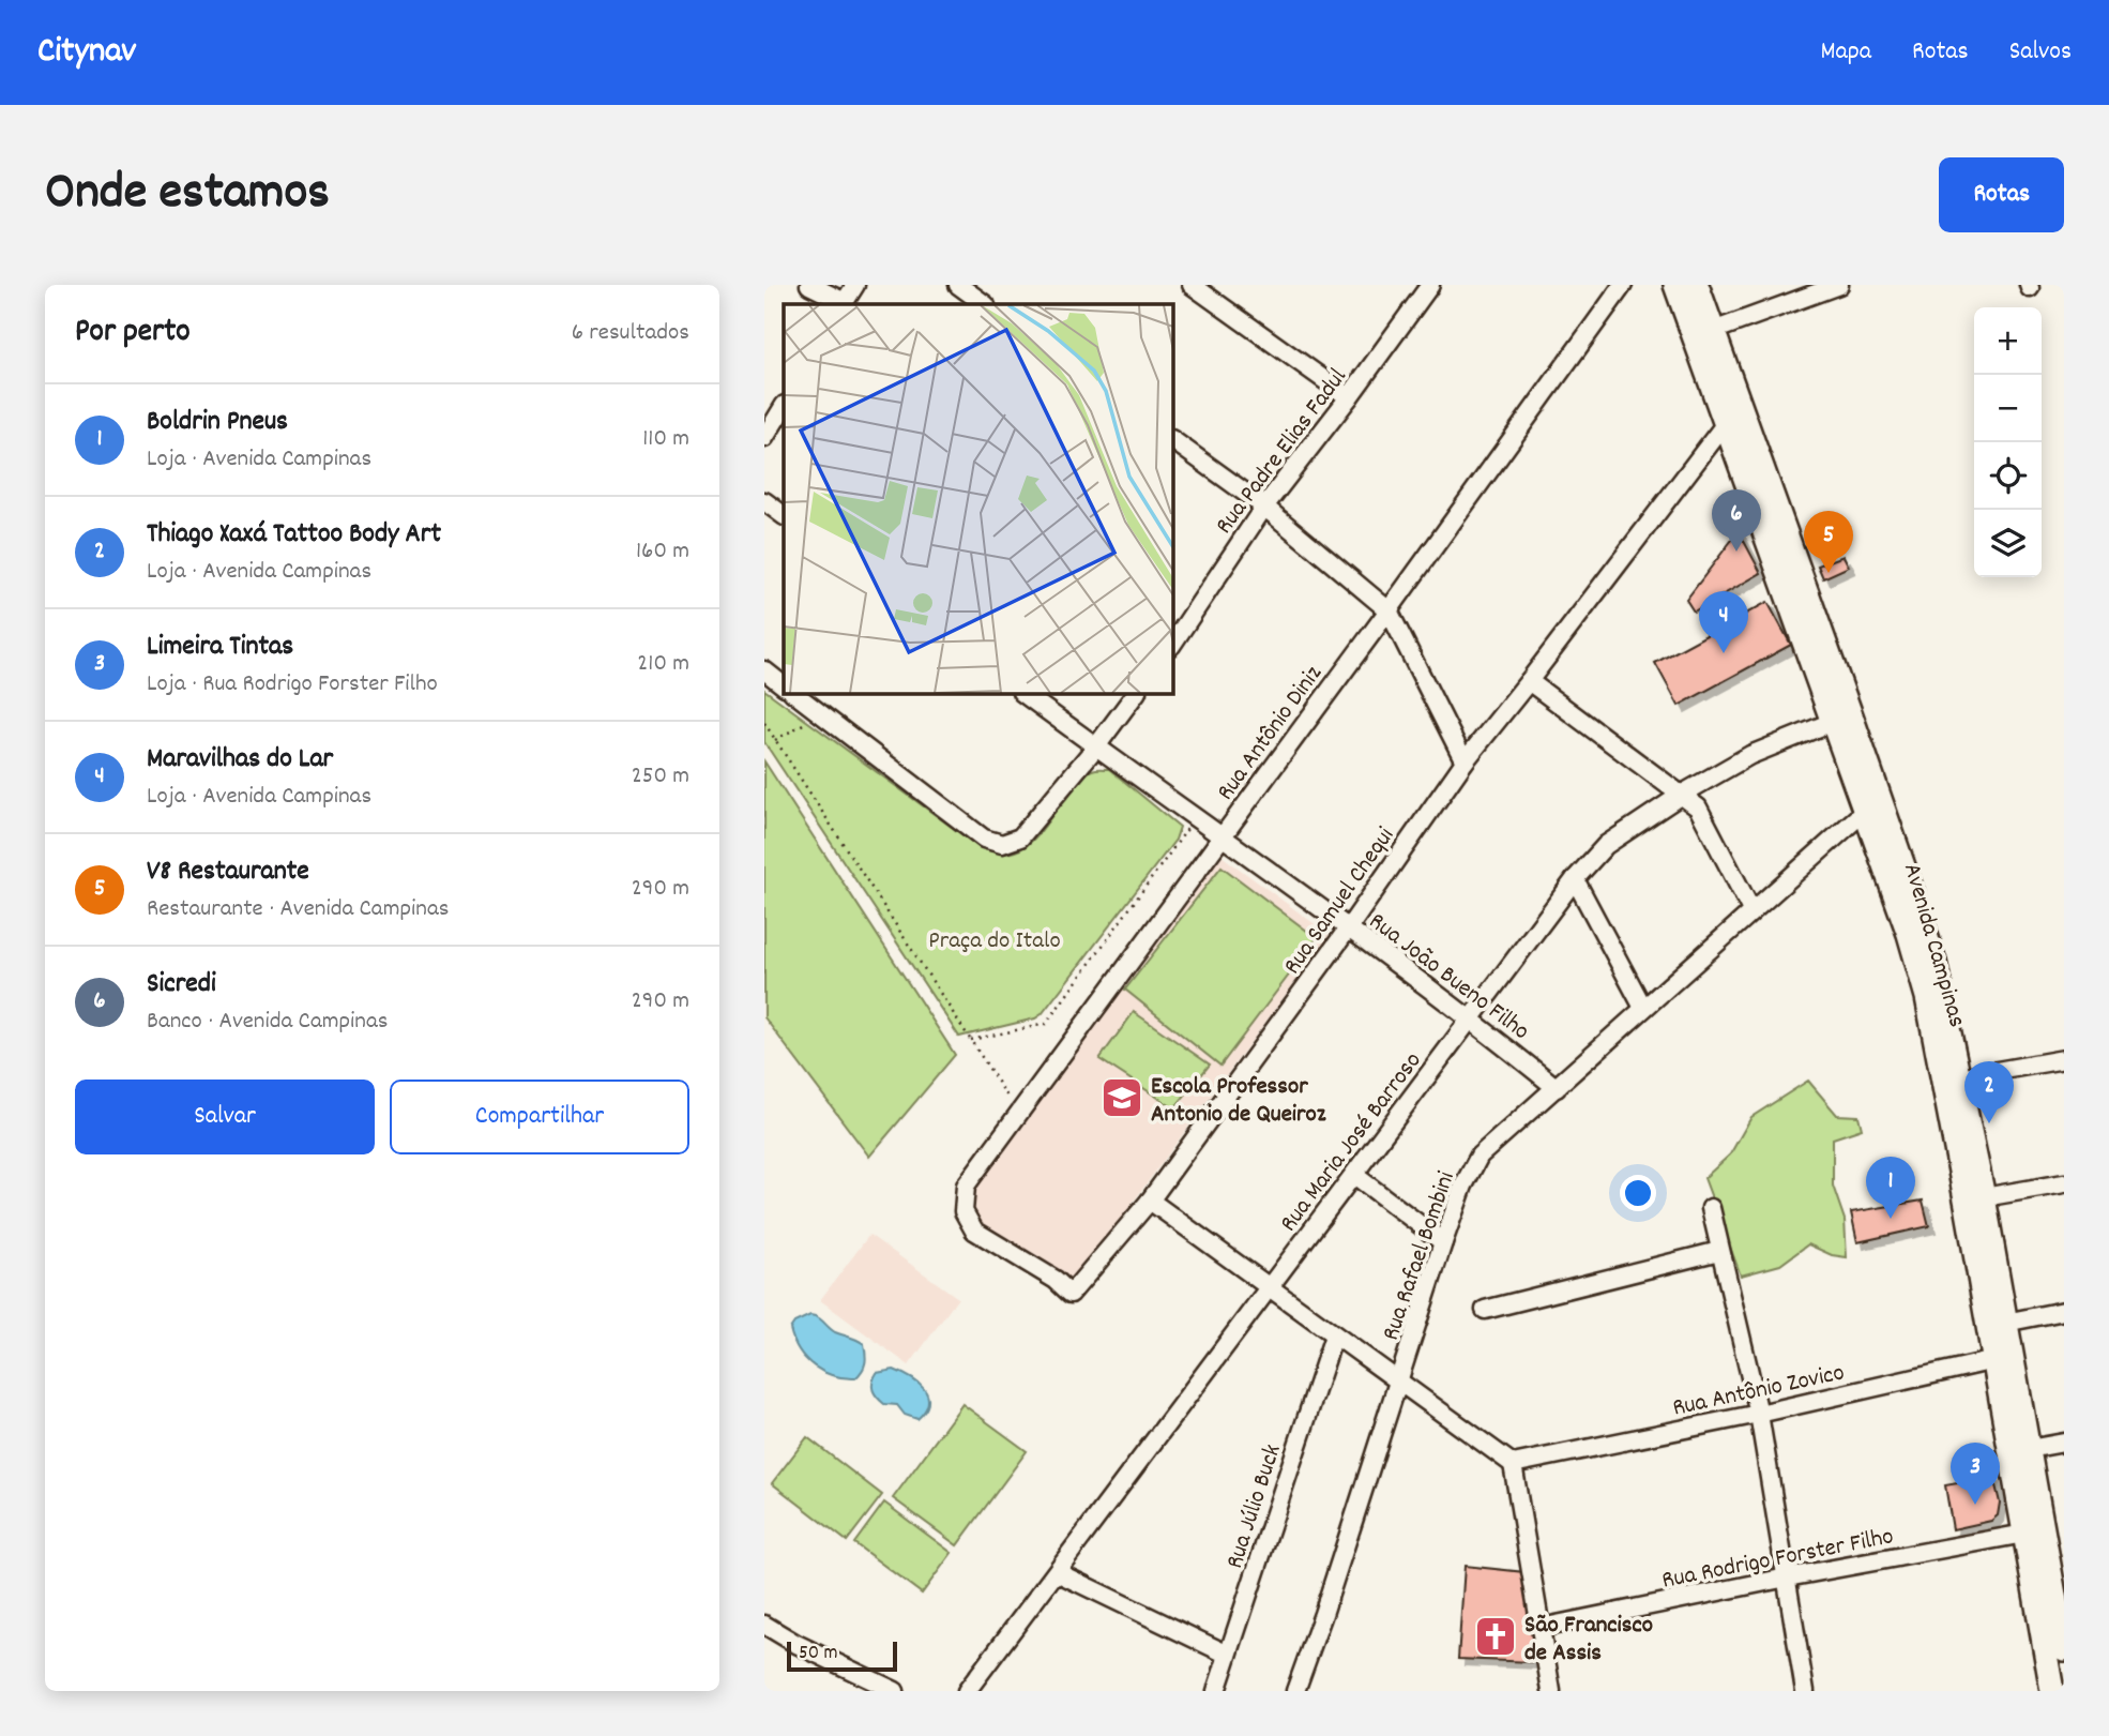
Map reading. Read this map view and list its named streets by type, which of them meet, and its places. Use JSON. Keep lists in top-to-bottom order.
{
  "streets": {
    "main road": ["Avenida Campinas"],
    "street": [
      "Rua Padre Elias Fadul",
      "Rua Antônio Diniz",
      "Rua Samuel Chequi",
      "Rua João Bueno Filho",
      "Rua Maria José Barroso",
      "Rua Rafael Bombini",
      "Rua Antônio Zovico",
      "Rua Júlio Buck",
      "Rua Rodrigo Forster Filho"
    ]
  },
  "crossings": [
    ["Rua Antônio Diniz", "Rua Samuel Chequi"],
    ["Rua Antônio Diniz", "Rua João Bueno Filho"],
    ["Rua Samuel Chequi", "Avenida Campinas"],
    ["Rua Samuel Chequi", "Rua João Bueno Filho"],
    ["Avenida Campinas", "Rua Maria José Barroso"],
    ["Avenida Campinas", "Rua Rafael Bombini"],
    ["Avenida Campinas", "Rua Antônio Zovico"],
    ["Avenida Campinas", "Rua Rodrigo Forster Filho"],
    ["Rua João Bueno Filho", "Rua Maria José Barroso"],
    ["Rua João Bueno Filho", "Rua Rafael Bombini"]
  ],
  "parks": ["Praça do Italo"],
  "places": {
    "school or university": ["Escola Professor Antonio de Queiroz"],
    "church": ["São Francisco de Assis"]
  },
  "scale_bar": "50 m",
  "page": {
    "header": "Citynav",
    "nav": ["Mapa", "Rotas", "Salvos"],
    "title": "Onde estamos",
    "buttons": [
      "Rotas",
      ["Salvar", "Compartilhar"]
    ],
    "heading": ["Por perto", "6 resultados"],
    "map_buttons": ["+", "−"],
    "list": [
      {
        "mark": "1",
        "name": "Boldrin Pneus",
        "note": "Loja · Avenida Campinas",
        "value": "110 m"
      },
      {
        "mark": "2",
        "name": "Thiago Xaxá Tattoo Body Art",
        "note": "Loja · Avenida Campinas",
        "value": "160 m"
      },
      {
        "mark": "3",
        "name": "Limeira Tintas",
        "note": "Loja · Rua Rodrigo Forster Filho",
        "value": "210 m"
      },
      {
        "mark": "4",
        "name": "Maravilhas do Lar",
        "note": "Loja · Avenida Campinas",
        "value": "250 m"
      },
      {
        "mark": "5",
        "name": "V8 Restaurante",
        "note": "Restaurante · Avenida Campinas",
        "value": "290 m"
      },
      {
        "mark": "6",
        "name": "Sicredi",
        "note": "Banco · Avenida Campinas",
        "value": "290 m"
      }
    ],
    "pins": [
      "6",
      "5",
      "4",
      "2",
      "1",
      "3"
    ],
    "scale": "50 m"
  }
}
